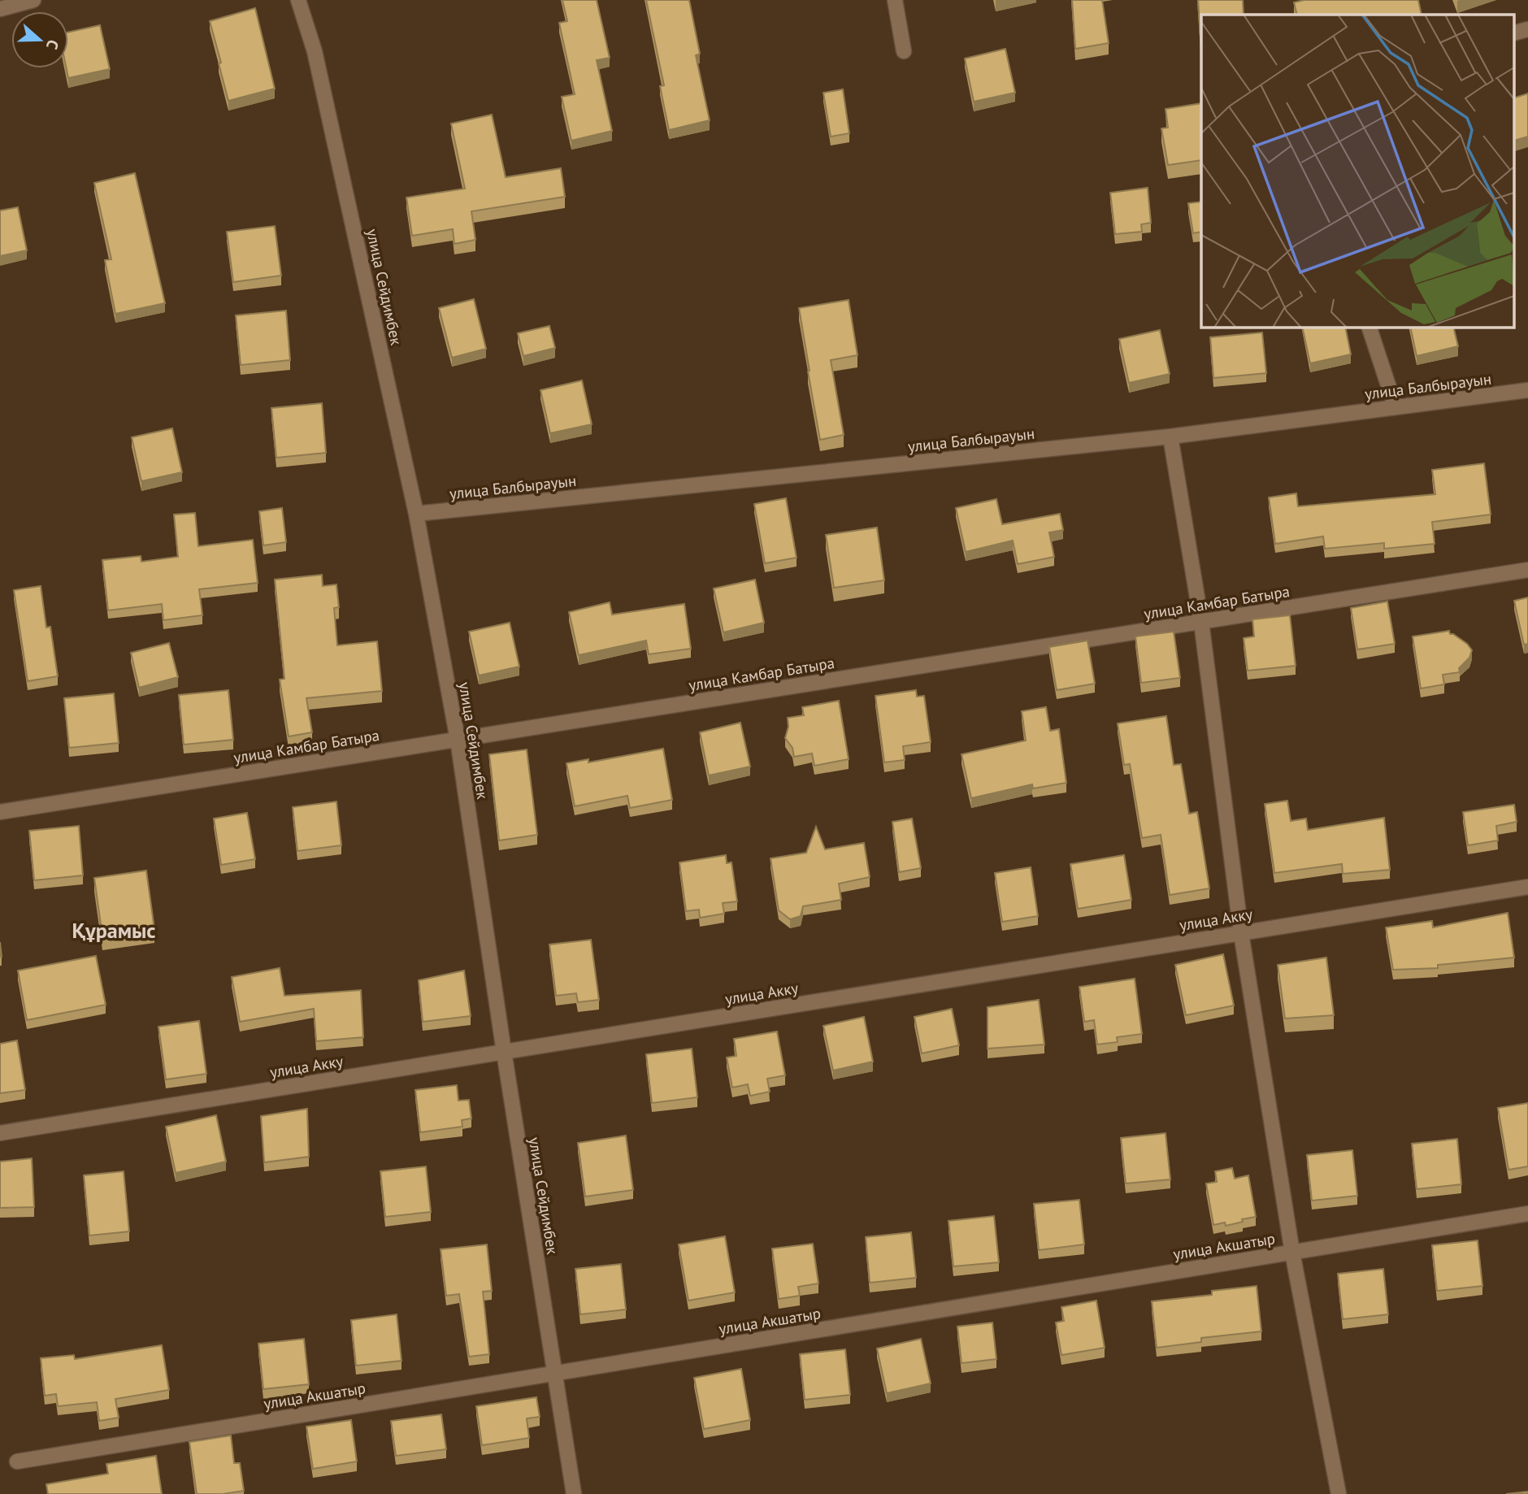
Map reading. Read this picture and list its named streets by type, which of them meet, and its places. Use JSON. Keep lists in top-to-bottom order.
{
  "streets": {
    "street": [
      "улица Сейдимбек",
      "улица Балбырауын",
      "улица Камбар Батыра",
      "улица Акку",
      "улица Акшатыр"
    ]
  },
  "crossings": [
    ["улица Сейдимбек", "улица Балбырауын"],
    ["улица Сейдимбек", "улица Камбар Батыра"],
    ["улица Сейдимбек", "улица Акку"],
    ["улица Сейдимбек", "улица Акшатыр"]
  ],
  "districts": ["Құрамыс"],
  "north": "right"
}
